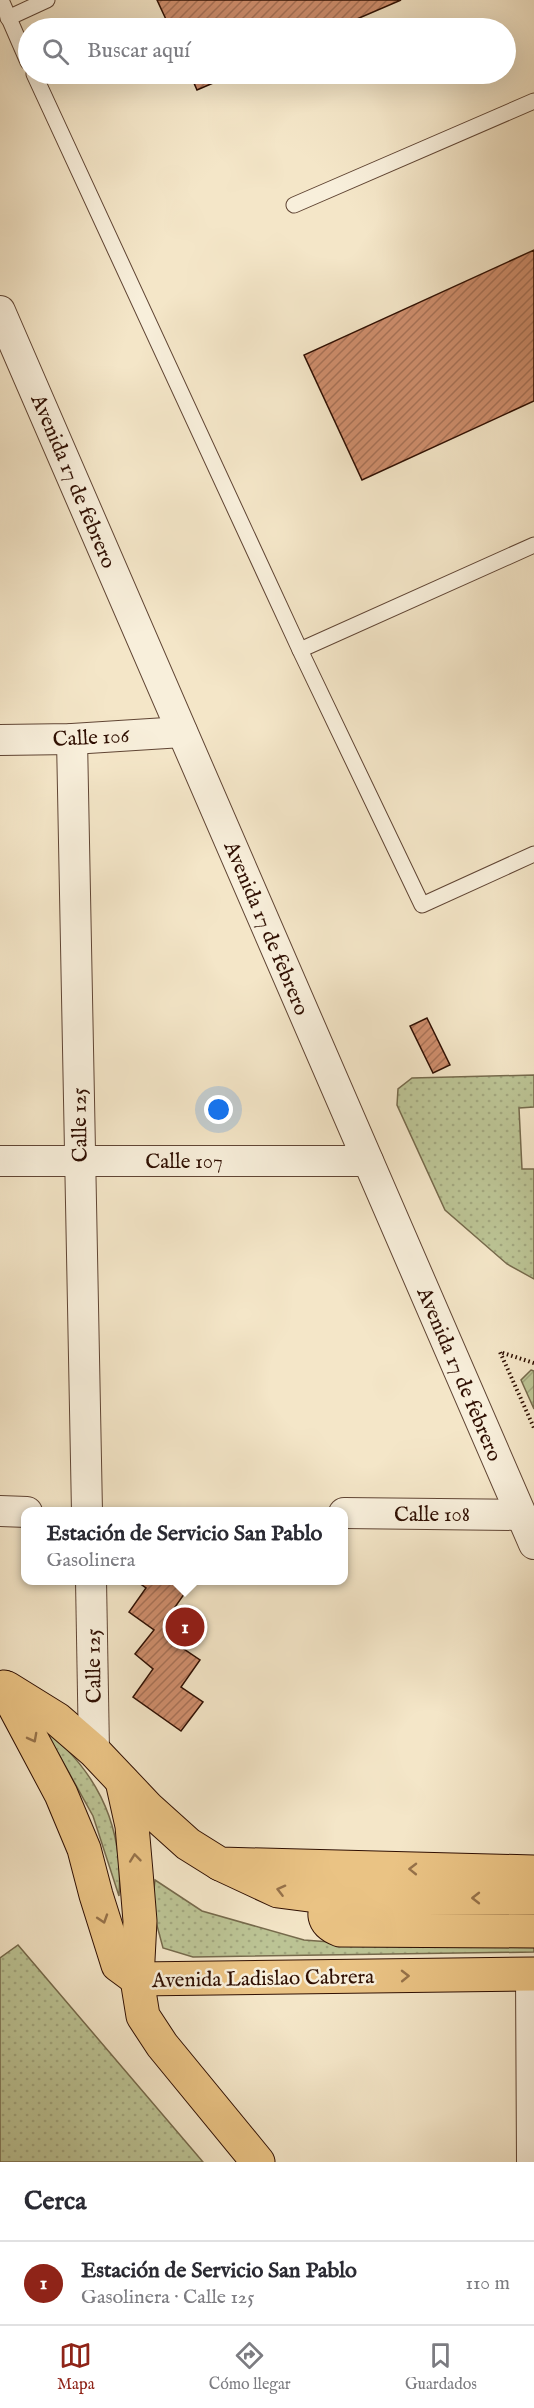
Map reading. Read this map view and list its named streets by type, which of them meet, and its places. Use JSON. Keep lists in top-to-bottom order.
{
  "streets": {
    "main road": ["Avenida Ladislao Cabrera"],
    "street": [
      "Avenida 17 de febrero",
      "Calle 106",
      "Calle 125",
      "Calle 107",
      "Calle 108"
    ]
  },
  "crossings": [
    ["Avenida 17 de febrero", "Calle 106"],
    ["Avenida 17 de febrero", "Calle 107"],
    ["Avenida 17 de febrero", "Calle 108"],
    ["Calle 106", "Calle 125"],
    ["Calle 125", "Calle 107"],
    ["Calle 125", "Avenida Ladislao Cabrera"]
  ],
  "page": {
    "search": "Buscar aquí",
    "popup": ["Estación de Servicio San Pablo", "Gasolinera"],
    "pins": "1",
    "heading": "Cerca",
    "list": [
      {
        "mark": "1",
        "name": "Estación de Servicio San Pablo",
        "note": "Gasolinera · Calle 125",
        "value": "110 m"
      }
    ],
    "nav": ["Mapa", "Cómo llegar", "Guardados"]
  }
}
